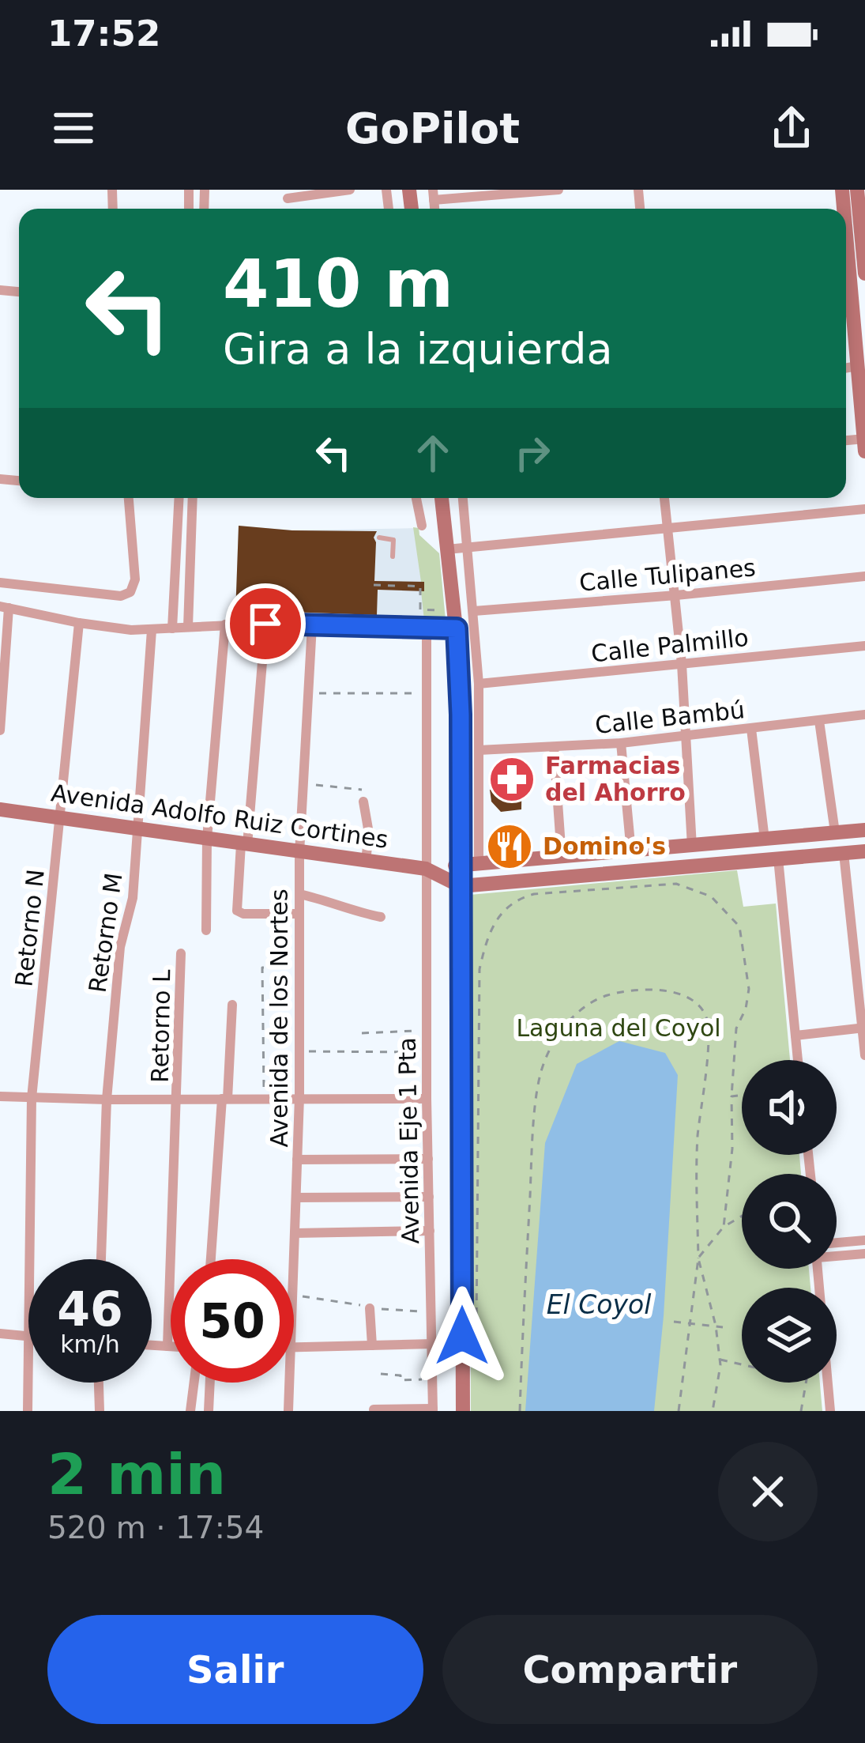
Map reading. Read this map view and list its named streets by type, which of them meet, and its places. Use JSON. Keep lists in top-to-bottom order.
{
  "streets": {
    "street": [
      "Calle Tulipanes",
      "Calle Palmillo",
      "Calle Bambú",
      "Avenida Adolfo Ruiz Cortines",
      "Retorno N",
      "Retorno M",
      "Avenida de los Nortes",
      "Retorno L",
      "Avenida Eje 1 Pta"
    ]
  },
  "crossings": [
    ["Avenida Adolfo Ruiz Cortines", "Retorno N"],
    ["Avenida Adolfo Ruiz Cortines", "Retorno M"],
    ["Avenida Adolfo Ruiz Cortines", "Avenida de los Nortes"],
    ["Avenida Adolfo Ruiz Cortines", "Avenida Eje 1 Pta"]
  ],
  "water": ["El Coyol"],
  "parks": ["Laguna del Coyol"],
  "places": {
    "pharmacy": ["Farmacias del Ahorro"],
    "restaurant": ["Domino's"]
  },
  "page": {
    "status": "17:52",
    "header": "GoPilot",
    "turn": ["410 m", "Gira a la izquierda"],
    "speed": "46 km/h",
    "limit": "50",
    "heading": ["2 min", "520 m · 17:54"],
    "buttons": ["Salir", "Compartir"]
  }
}
